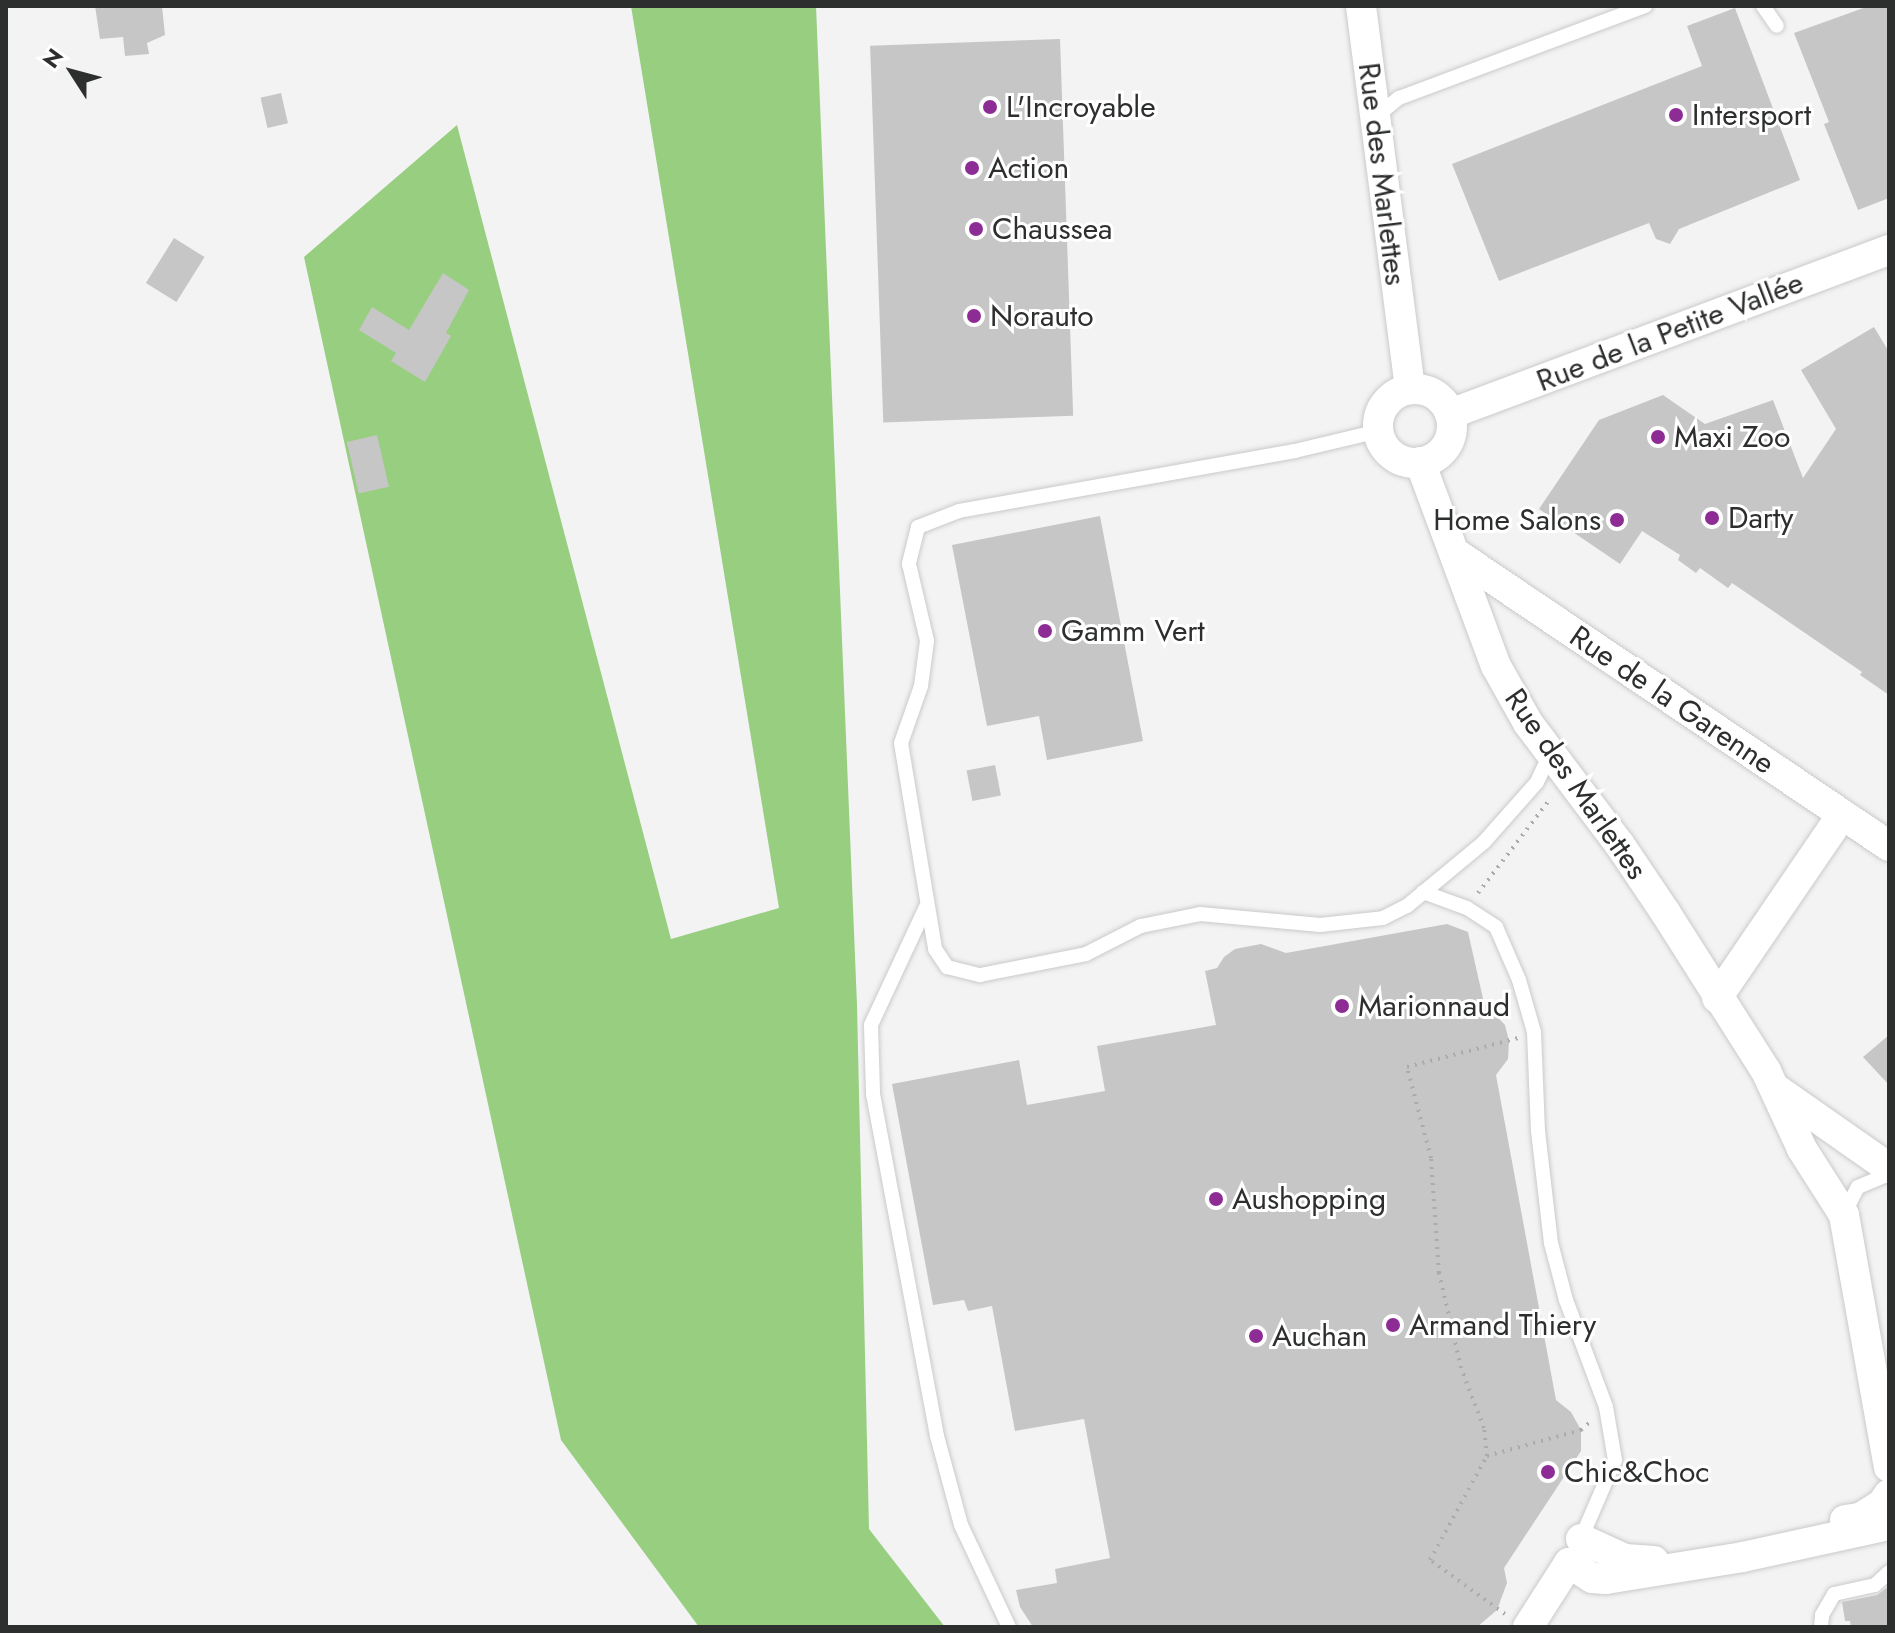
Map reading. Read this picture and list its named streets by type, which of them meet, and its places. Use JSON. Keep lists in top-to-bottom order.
{
  "streets": {
    "street": ["Rue des Marlettes", "Rue de la Petite Vallée", "Rue de la Garenne"]
  },
  "crossings": [
    ["Rue des Marlettes", "Rue de la Petite Vallée"],
    ["Rue des Marlettes", "Rue de la Garenne"]
  ],
  "places": [
    "L'Incroyable",
    "Intersport",
    "Action",
    "Chaussea",
    "Norauto",
    "Maxi Zoo",
    "Darty",
    "Home Salons",
    "Gamm Vert",
    "Marionnaud",
    "Aushopping",
    "Armand Thiery",
    "Auchan",
    "Chic&Choc"
  ],
  "north": "top left"
}
